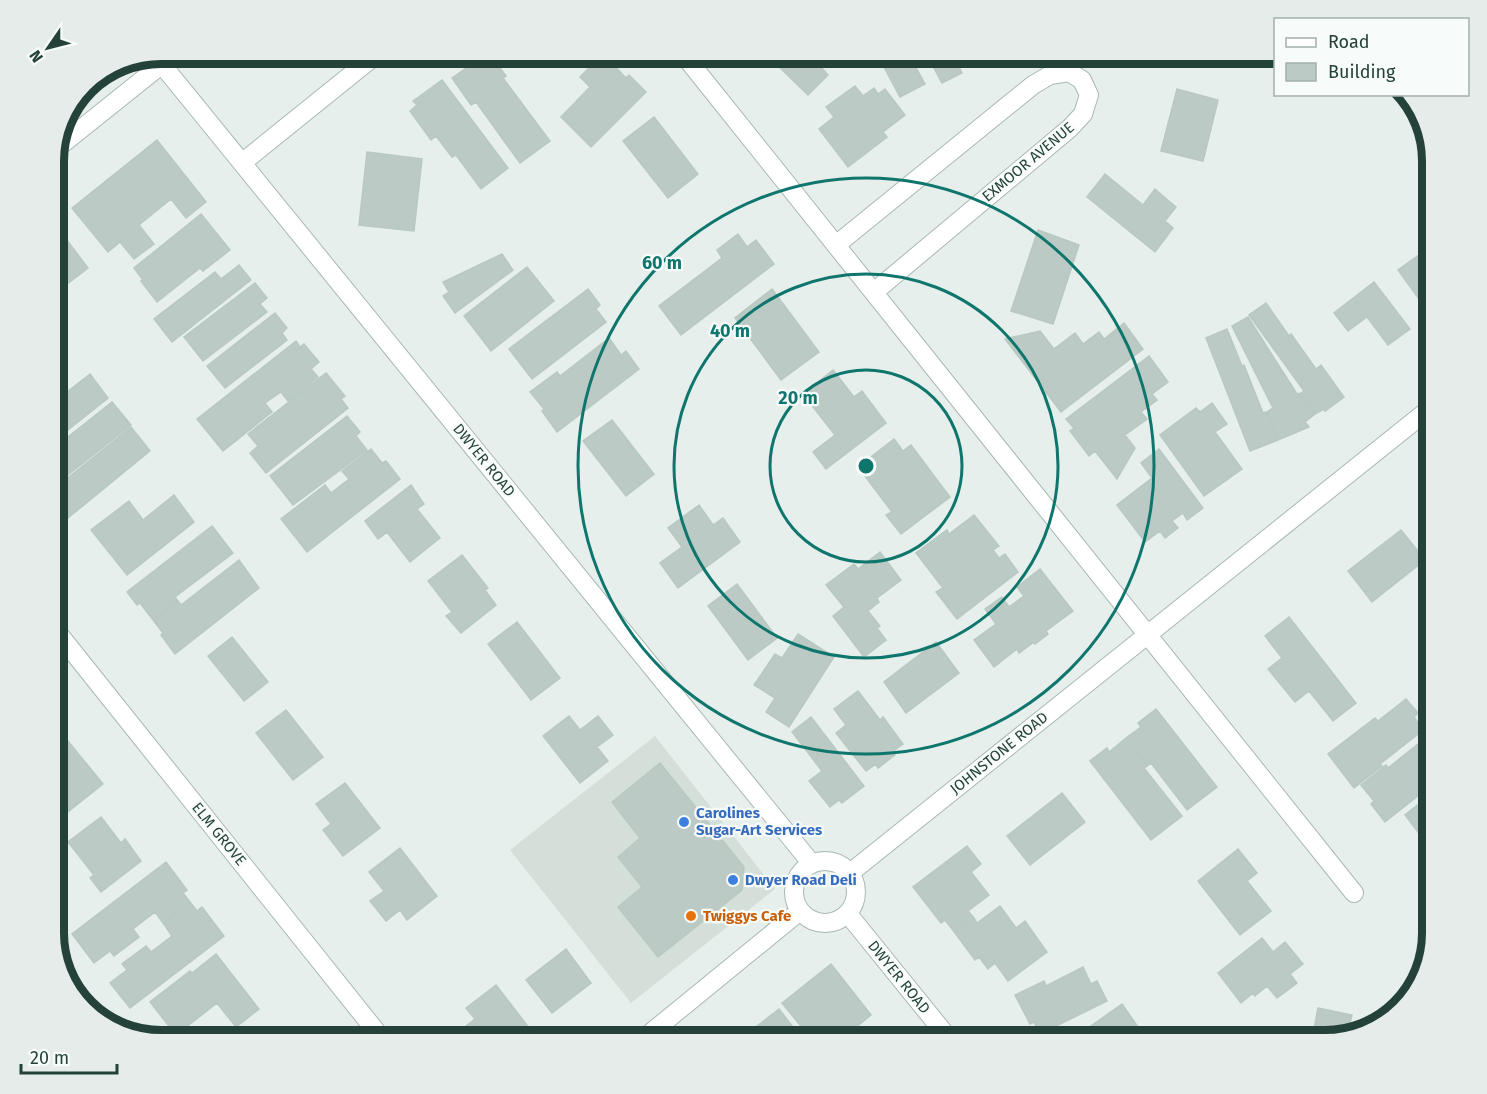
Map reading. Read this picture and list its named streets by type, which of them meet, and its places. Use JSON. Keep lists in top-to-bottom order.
{
  "streets": {
    "street": [
      "EXMOOR AVENUE",
      "DWYER ROAD",
      "JOHNSTONE ROAD",
      "ELM GROVE"
    ]
  },
  "crossings": [
    ["DWYER ROAD", "JOHNSTONE ROAD"]
  ],
  "places": ["Carolines Sugar-Art Services", "Dwyer Road Deli", "Twiggys Cafe"],
  "legend": ["Road", "Building"],
  "scale_bar": "20 m",
  "north": "bottom left",
  "rings": ["60 m", "40 m", "20 m"]
}
